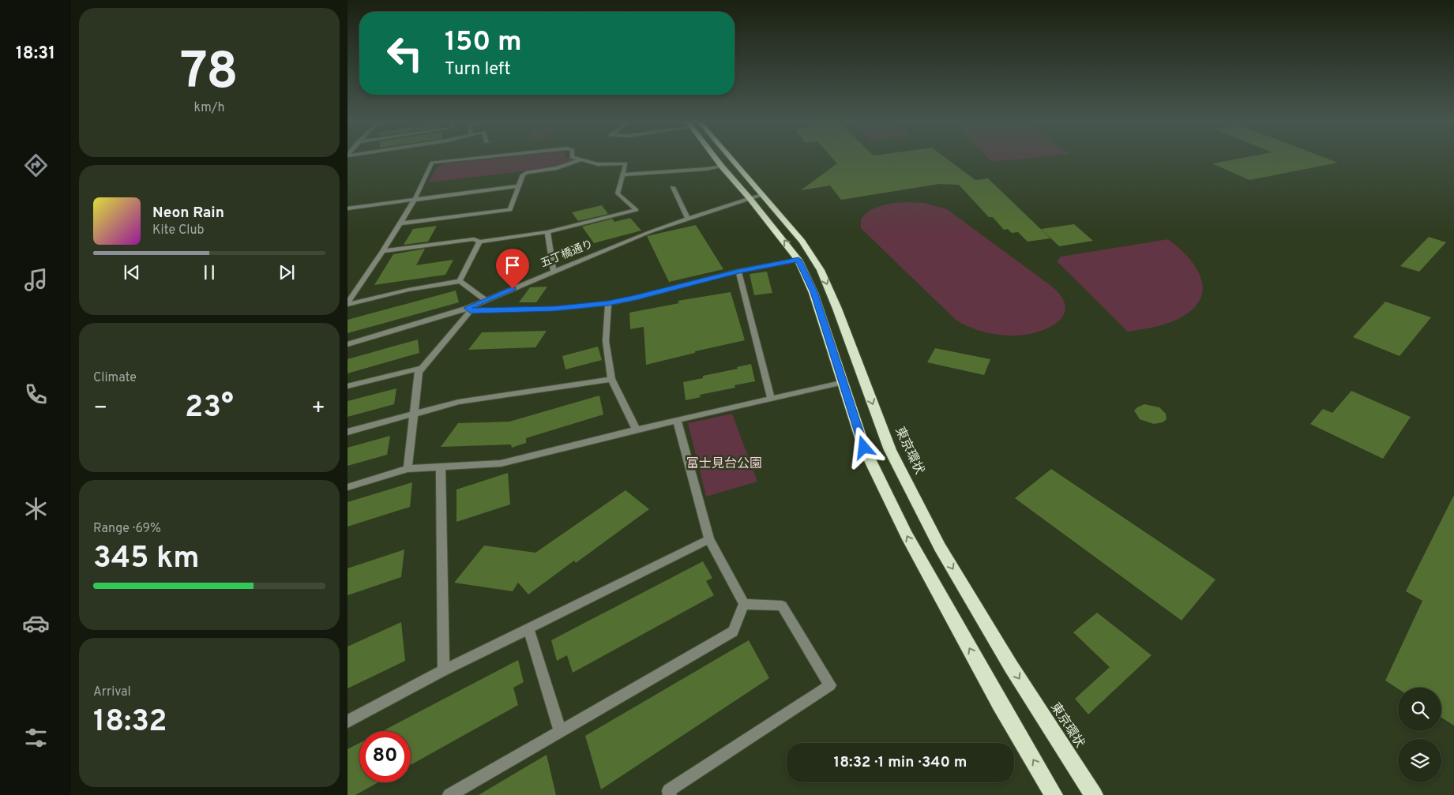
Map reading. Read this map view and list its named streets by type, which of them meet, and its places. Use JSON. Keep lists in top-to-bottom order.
{
  "streets": {
    "highway": ["東京環状"],
    "street": ["五丁橋通り"]
  },
  "crossings": [
    ["五丁橋通り", "東京環状"]
  ],
  "parks": ["富士見台公園"],
  "page": {
    "tabs": "18:31",
    "tile": [
      ["78", "km/h"],
      "Climate",
      ["Range · 69%", "345 km"],
      ["Arrival", "18:32"]
    ],
    "turn": ["150 m", "Turn left"],
    "song": ["Neon Rain", "Kite Club"],
    "heat": ["−", "23°", "+"],
    "limit": "80",
    "trip": "18:32 · 1 min · 340 m"
  }
}
